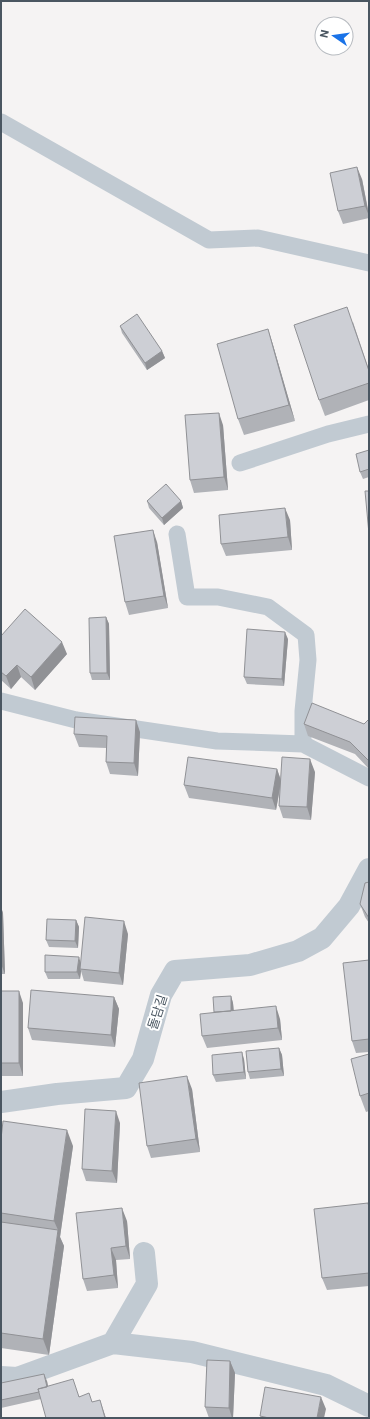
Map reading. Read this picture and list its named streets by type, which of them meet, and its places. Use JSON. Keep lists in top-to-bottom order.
{
  "streets": {
    "street": ["돌담길"]
  },
  "north": "left"
}
